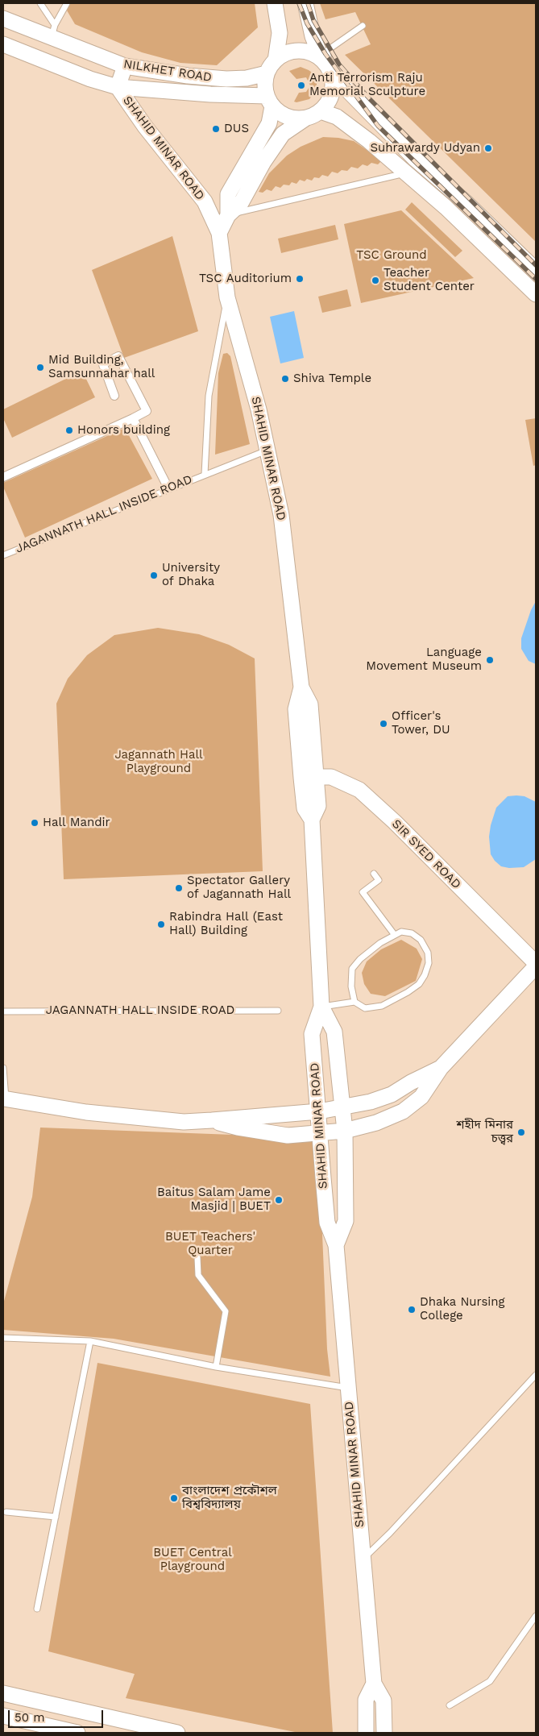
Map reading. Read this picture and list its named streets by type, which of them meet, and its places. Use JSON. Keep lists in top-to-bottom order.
{
  "streets": {
    "main road": ["NILKHET ROAD", "SHAHID MINAR ROAD", "SIR SYED ROAD"],
    "lane": ["JAGANNATH HALL INSIDE ROAD"]
  },
  "crossings": [
    ["NILKHET ROAD", "SHAHID MINAR ROAD"],
    ["SHAHID MINAR ROAD", "JAGANNATH HALL INSIDE ROAD"],
    ["SHAHID MINAR ROAD", "SIR SYED ROAD"]
  ],
  "parks": [
    "TSC Ground",
    "Jagannath Hall Playground",
    "BUET Teachers' Quarter",
    "BUET Central Playground"
  ],
  "places": [
    "Anti Terrorism Raju Memorial Sculpture",
    "DUS",
    "Suhrawardy Udyan",
    "TSC Auditorium",
    "Teacher Student Center",
    "Mid Building, Samsunnahar hall",
    "Shiva Temple",
    "Honors building",
    "University of Dhaka",
    "Language Movement Museum",
    "Officer's Tower, DU",
    "Hall Mandir",
    "Spectator Gallery of Jagannath Hall",
    "Rabindra Hall (East Hall) Building",
    "শহীদ মিনার চত্ত্বর",
    "Baitus Salam Jame Masjid | BUET",
    "Dhaka Nursing College",
    "বাংলাদেশ প্রকৌশল বিশ্ববিদ্যালয়"
  ],
  "scale_bar": "50 m"
}
